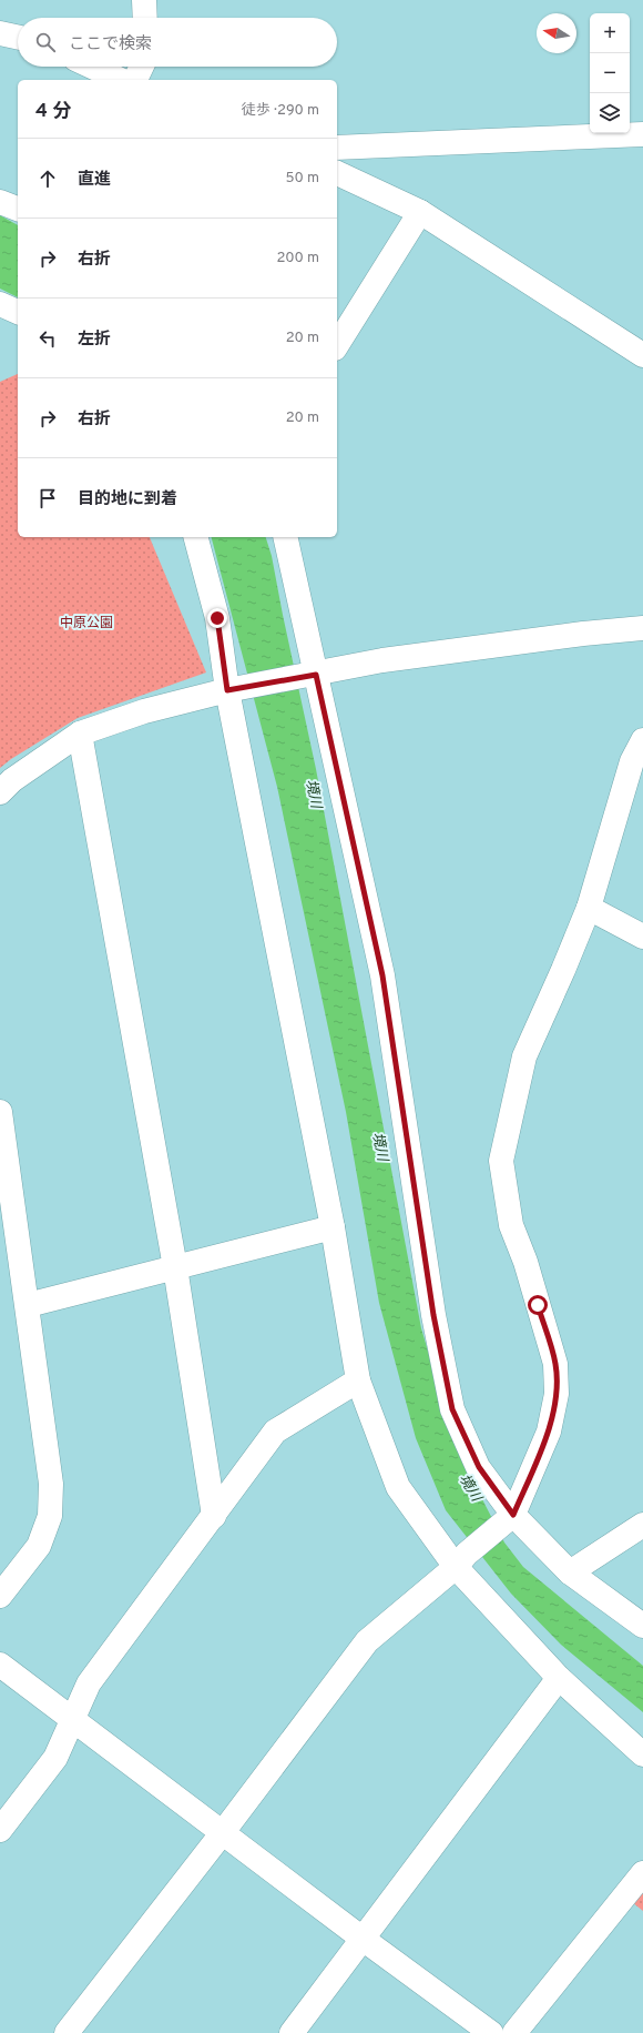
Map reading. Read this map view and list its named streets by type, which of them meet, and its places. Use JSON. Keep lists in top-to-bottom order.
{
  "water": ["境川"],
  "parks": ["中原公園"],
  "north": "left",
  "page": {
    "map_buttons": ["+", "−"],
    "search": "ここで検索",
    "heading": ["4 分", "徒歩 · 290 m"],
    "list": [
      ["直進", "50 m"],
      ["右折", "200 m"],
      ["左折", "20 m"],
      ["右折", "20 m"],
      "目的地に到着"
    ]
  }
}
